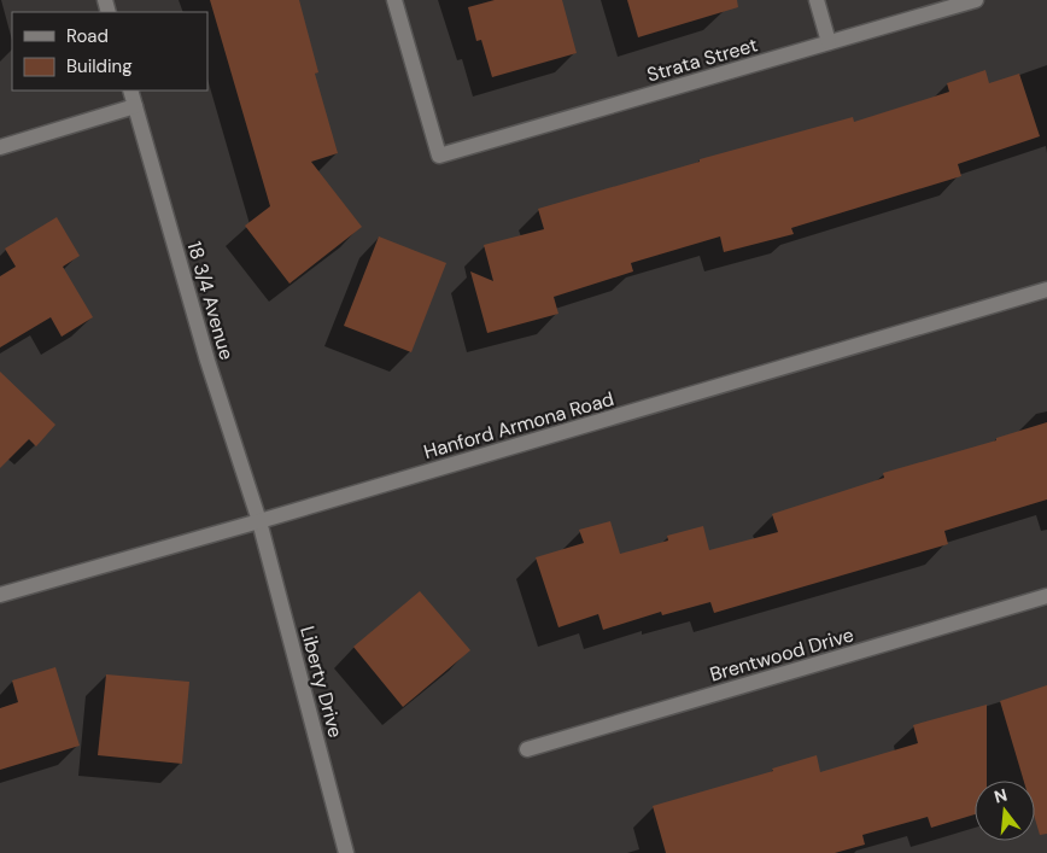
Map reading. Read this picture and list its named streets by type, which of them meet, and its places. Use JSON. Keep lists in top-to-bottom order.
{
  "streets": {
    "street": [
      "Strata Street",
      "18 3/4 Avenue",
      "Hanford Armona Road",
      "Brentwood Drive",
      "Liberty Drive"
    ]
  },
  "crossings": [
    ["18 3/4 Avenue", "Hanford Armona Road"],
    ["18 3/4 Avenue", "Liberty Drive"],
    ["Hanford Armona Road", "Liberty Drive"]
  ],
  "legend": ["Road", "Building"],
  "north": "top"
}
